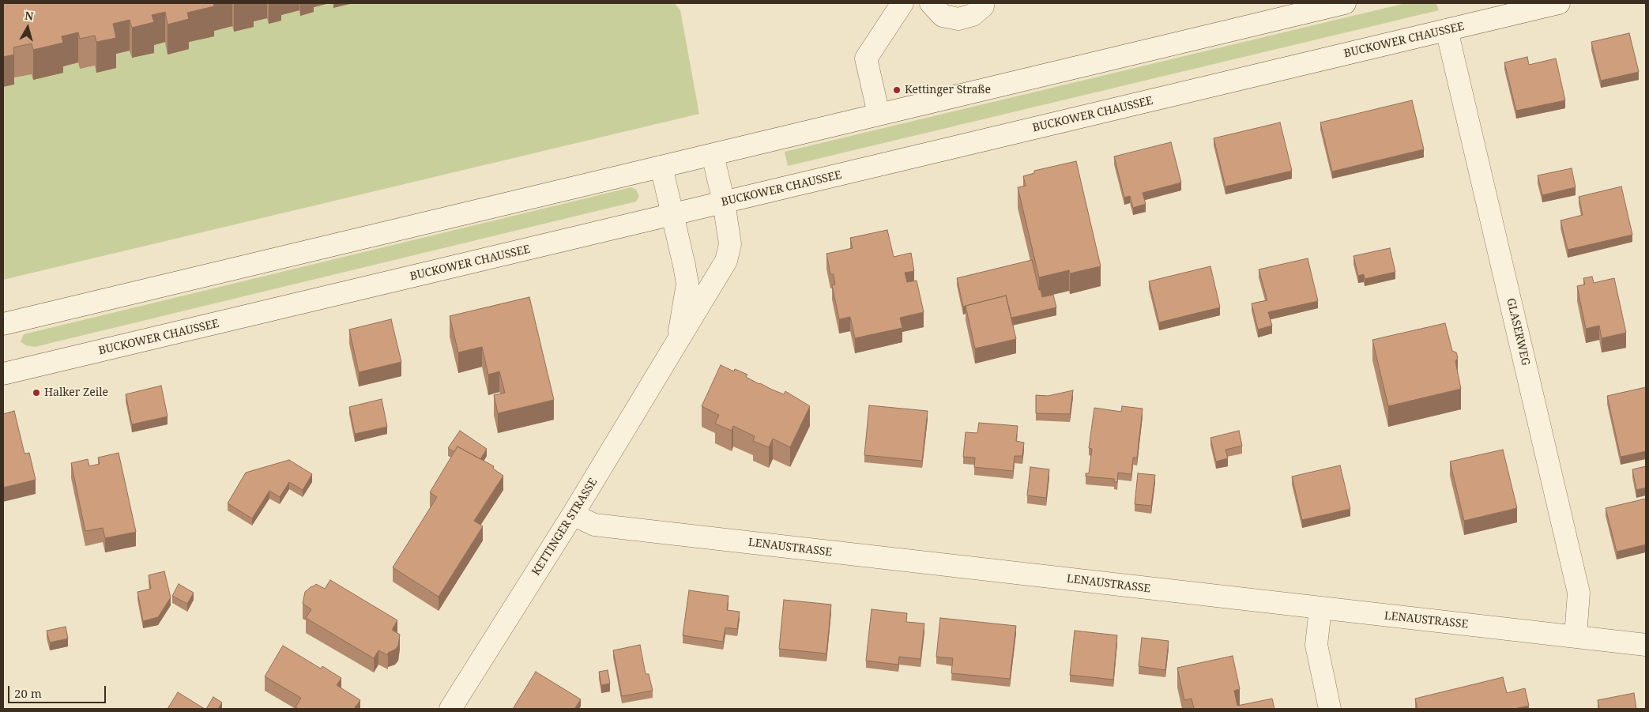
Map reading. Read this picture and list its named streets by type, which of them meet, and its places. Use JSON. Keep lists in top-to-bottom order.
{
  "streets": {
    "main road": [
      "BUCKOWER CHAUSSEE",
      "GLASERWEG",
      "KETTINGER STRASSE",
      "LENAUSTRASSE"
    ]
  },
  "crossings": [
    ["BUCKOWER CHAUSSEE", "GLASERWEG"],
    ["BUCKOWER CHAUSSEE", "KETTINGER STRASSE"],
    ["GLASERWEG", "LENAUSTRASSE"],
    ["KETTINGER STRASSE", "LENAUSTRASSE"]
  ],
  "places": ["Kettinger Straße", "Halker Zeile"],
  "scale_bar": "20 m",
  "north": "top"
}
